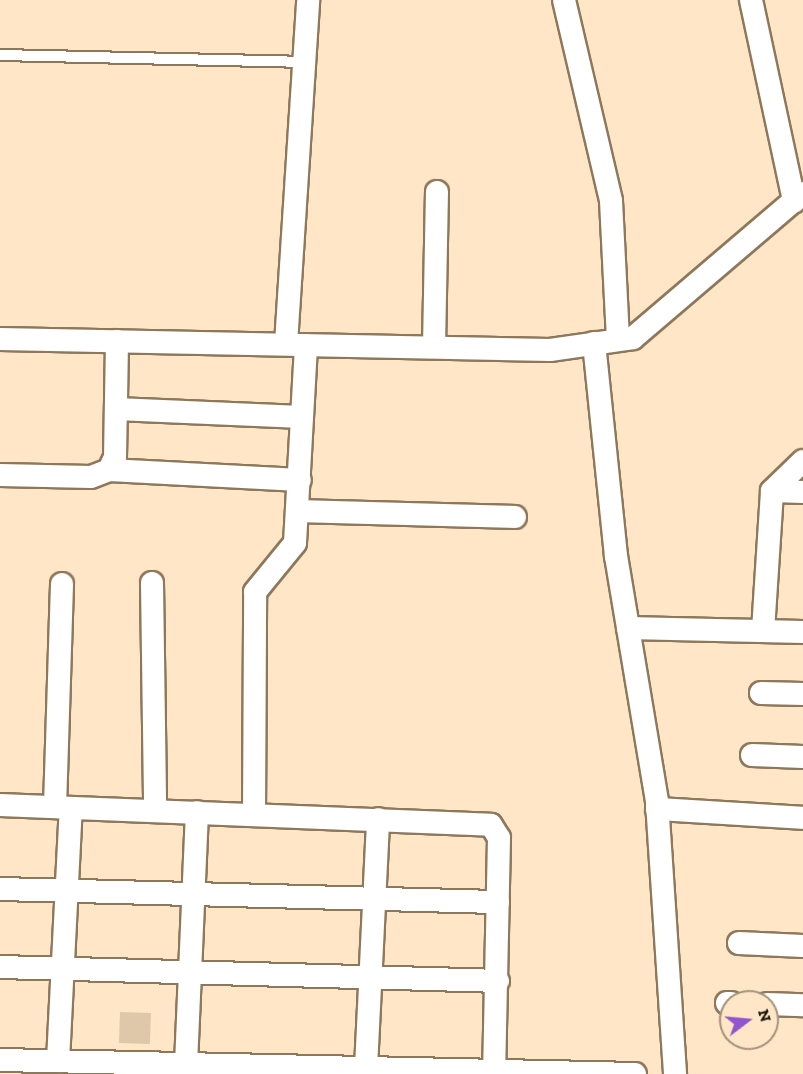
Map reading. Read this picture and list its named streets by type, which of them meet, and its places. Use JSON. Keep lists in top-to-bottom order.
{
  "north": "right"
}
